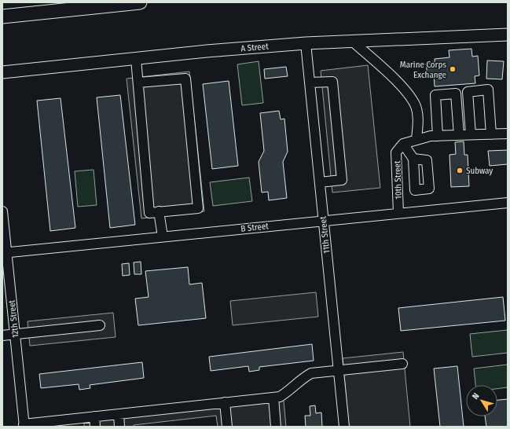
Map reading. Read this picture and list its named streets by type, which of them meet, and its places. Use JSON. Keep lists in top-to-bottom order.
{
  "streets": {
    "main road": ["A Street"],
    "street": [
      "10th Street",
      "B Street",
      "11th Street",
      "12th Street"
    ]
  },
  "crossings": [
    ["A Street", "11th Street"],
    ["10th Street", "B Street"],
    ["B Street", "11th Street"],
    ["B Street", "12th Street"]
  ],
  "places": ["Marine Corps Exchange", "Subway"],
  "north": "top left"
}
